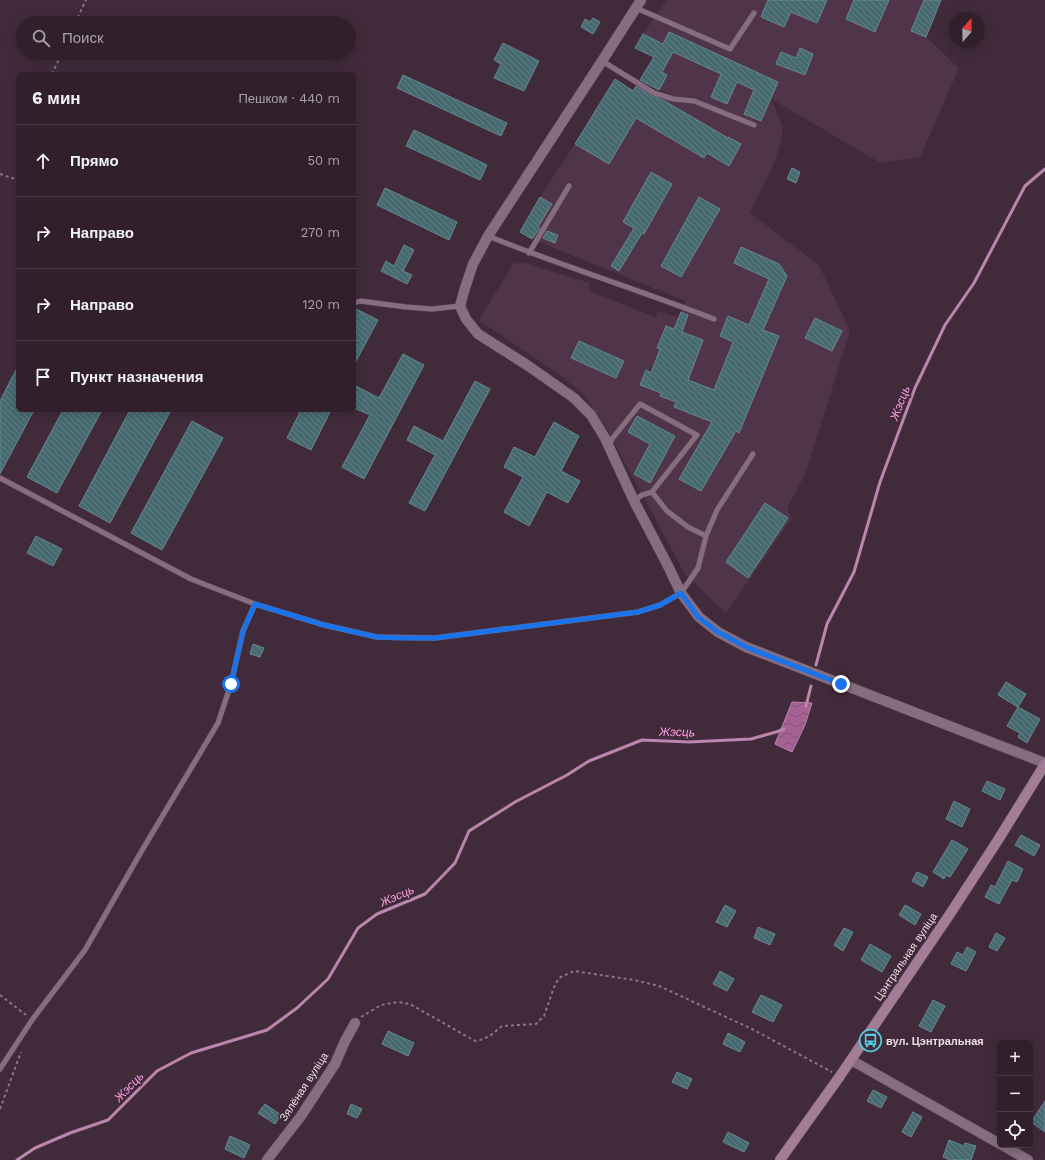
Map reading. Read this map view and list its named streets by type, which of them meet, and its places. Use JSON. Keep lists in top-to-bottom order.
{
  "streets": {
    "street": ["Цэнтральная вуліца", "Зялёная вуліца"]
  },
  "water": ["Жэсць"],
  "places": {
    "bus stop": ["вул. Цэнтральная"]
  },
  "north": "top",
  "page": {
    "search": "Поиск",
    "heading": ["6 мин", "Пешком · 440 m"],
    "list": [
      ["Прямо", "50 m"],
      ["Направо", "270 m"],
      ["Направо", "120 m"],
      "Пункт назначения"
    ],
    "map_buttons": ["+", "−"]
  }
}
